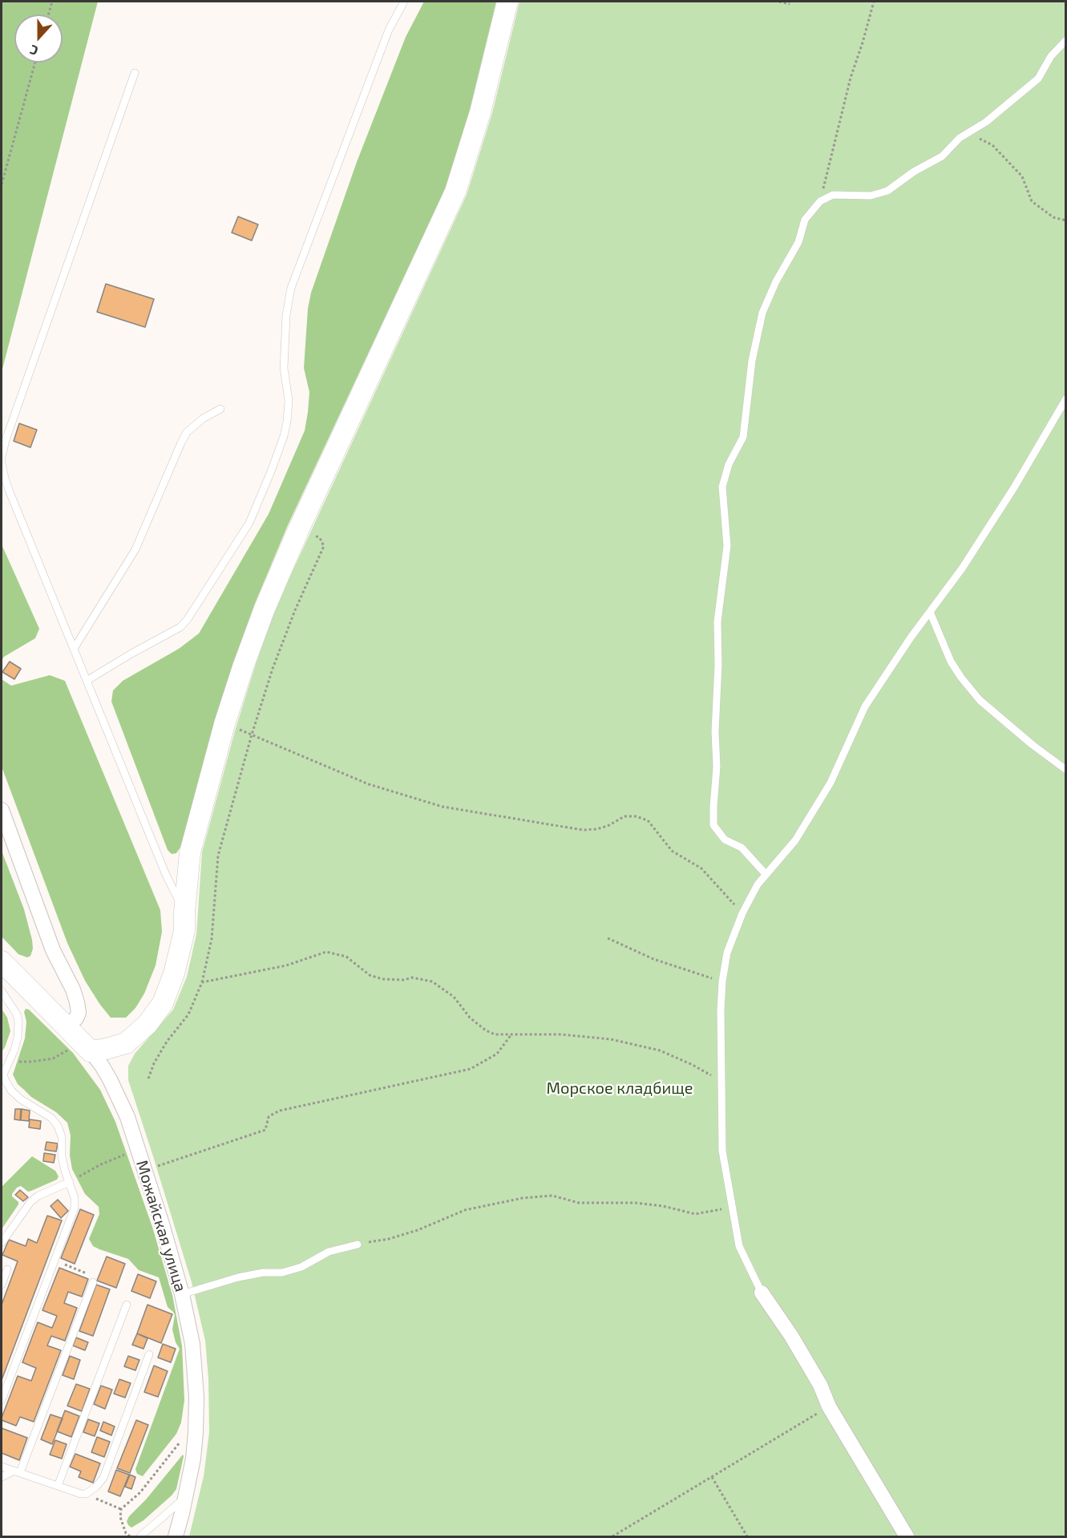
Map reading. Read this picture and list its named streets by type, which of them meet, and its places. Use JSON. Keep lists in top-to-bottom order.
{
  "streets": {
    "main road": ["Можайская улица"]
  },
  "parks": ["Морское кладбище"],
  "north": "bottom"
}
